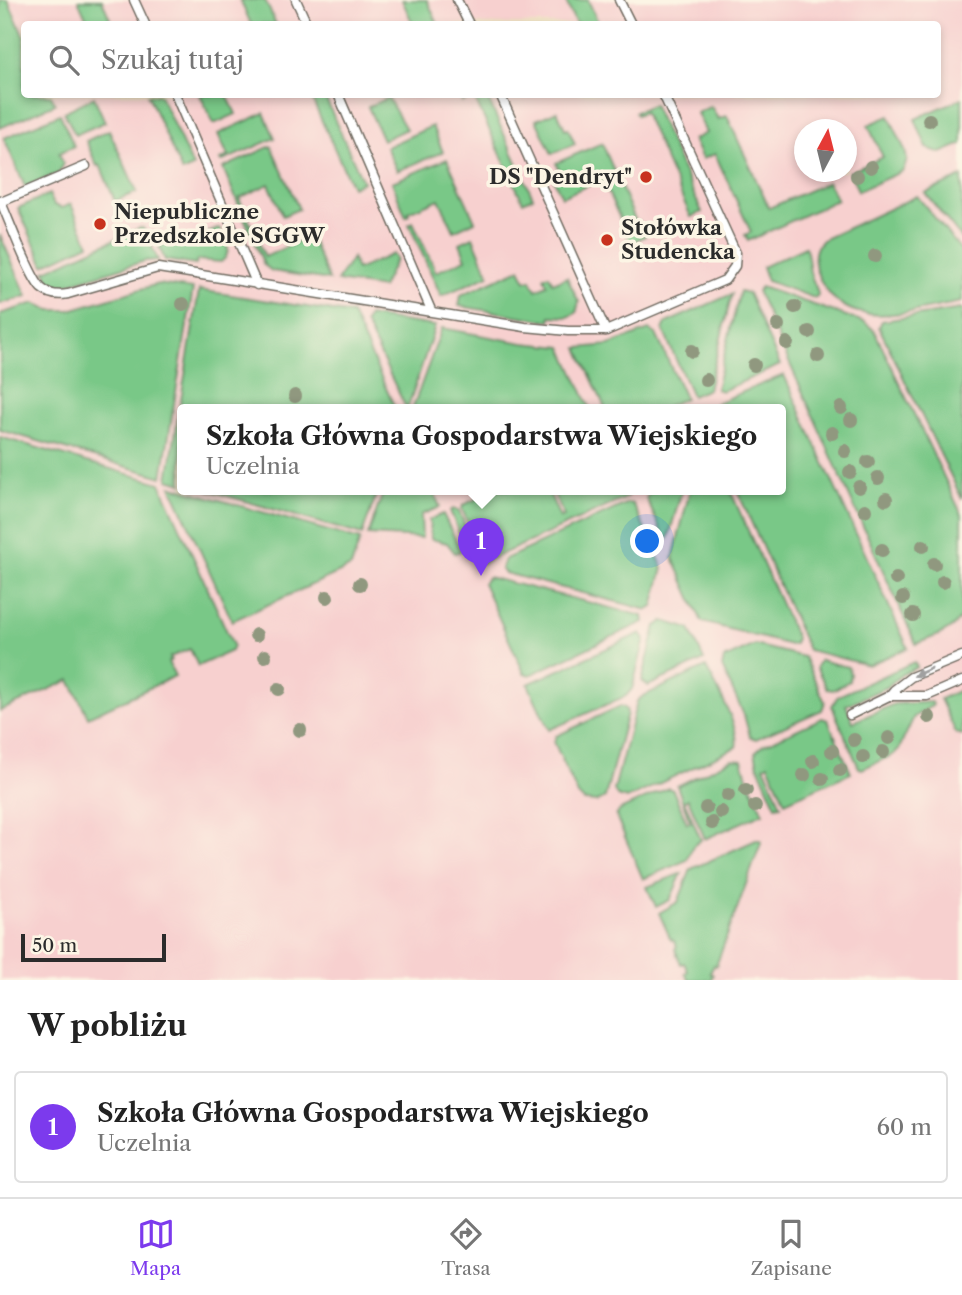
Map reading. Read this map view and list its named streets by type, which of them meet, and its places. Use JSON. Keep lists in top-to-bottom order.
{
  "places": ["DS \"Dendryt\"", "Niepubliczne Przedszkole SGGW", "Stołówka Studencka"],
  "scale_bar": "50 m",
  "north": "top",
  "page": {
    "search": "Szukaj tutaj",
    "popup": ["Szkoła Główna Gospodarstwa Wiejskiego", "Uczelnia"],
    "pins": "1",
    "scale": "50 m",
    "heading": "W pobliżu",
    "list": [
      {
        "mark": "1",
        "name": "Szkoła Główna Gospodarstwa Wiejskiego",
        "note": "Uczelnia",
        "value": "60 m"
      }
    ],
    "nav": ["Mapa", "Trasa", "Zapisane"]
  }
}
